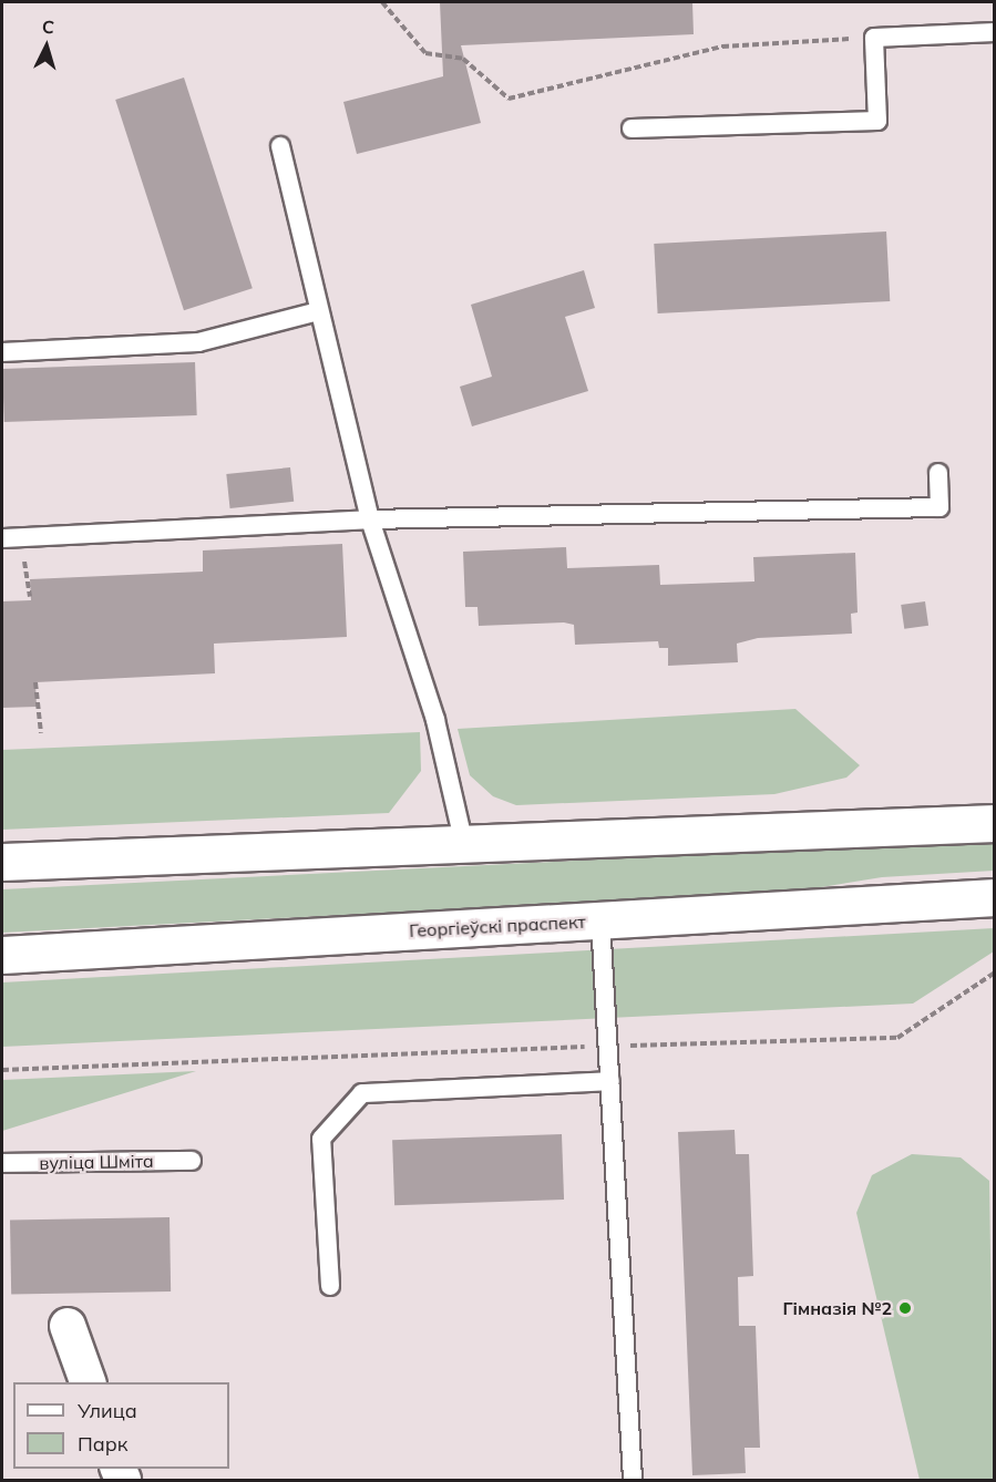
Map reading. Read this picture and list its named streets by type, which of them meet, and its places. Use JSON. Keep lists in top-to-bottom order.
{
  "streets": {
    "main road": ["Георгіеўскі праспект"],
    "lane": ["вуліца Шміта"]
  },
  "places": ["Гімназія №2"],
  "legend": ["Улица", "Парк"],
  "north": "top"
}
